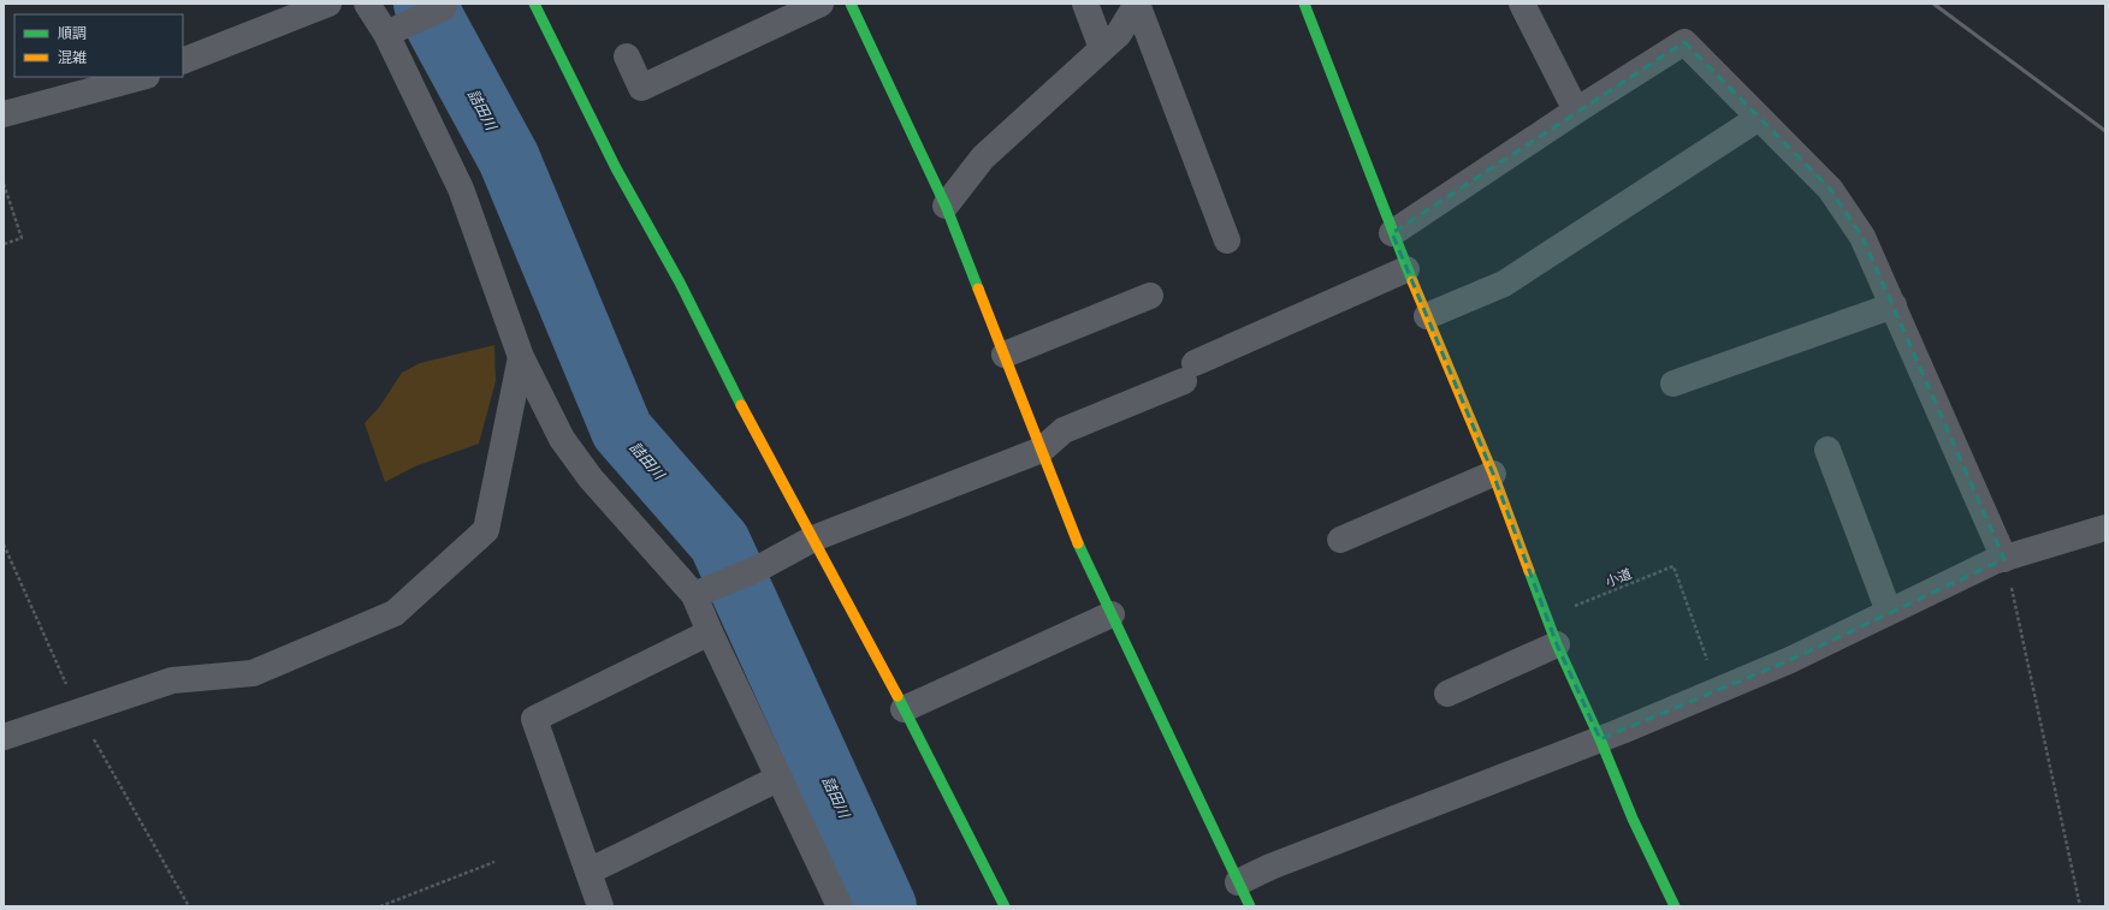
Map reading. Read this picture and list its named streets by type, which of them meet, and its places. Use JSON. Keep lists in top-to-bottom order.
{
  "streets": {
    "path": ["小道"]
  },
  "water": ["詰田川"],
  "legend": ["順調", "混雑"]
}
